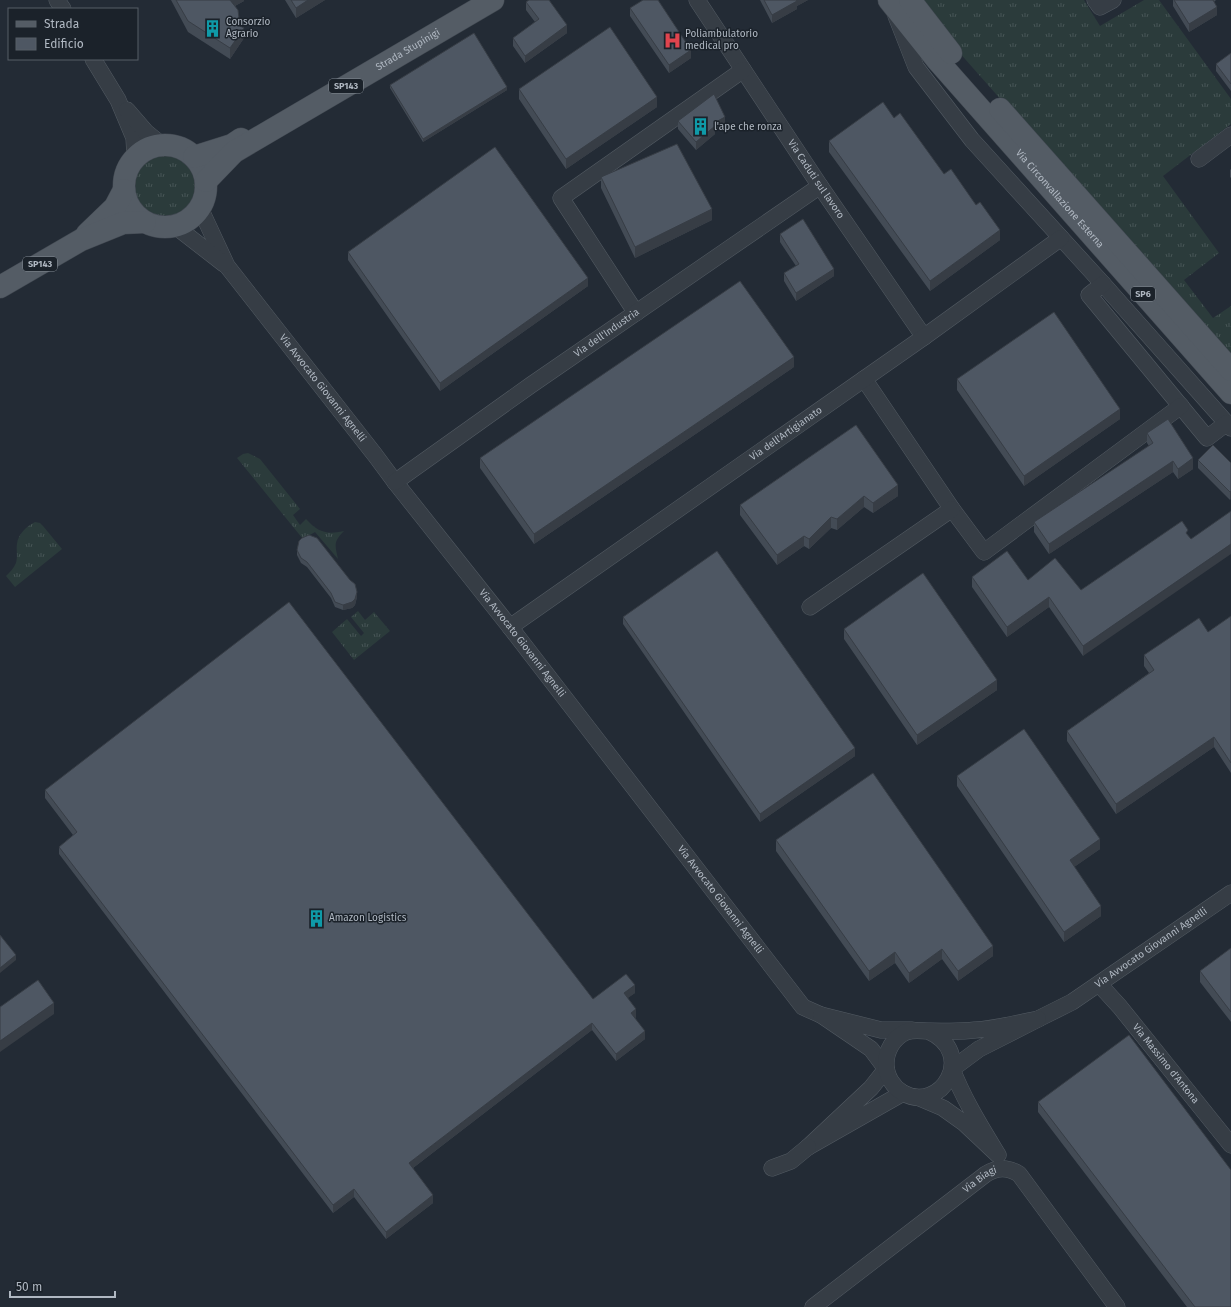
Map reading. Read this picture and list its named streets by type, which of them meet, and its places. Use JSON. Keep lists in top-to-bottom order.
{
  "streets": {
    "main road": [
      "Strada Stupinigi",
      "SP143",
      "Via Circonvallazione Esterna",
      "SP6"
    ],
    "street": [
      "Via Caduti sul lavoro",
      "Via dell'Industria",
      "Via Avvocato Giovanni Agnelli",
      "Via dell'Artigianato",
      "Via Massimo d'Antona",
      "Via Biagi"
    ]
  },
  "crossings": [
    ["Strada Stupinigi", "SP143"],
    ["Strada Stupinigi", "Via Avvocato Giovanni Agnelli"],
    ["SP143", "Via Avvocato Giovanni Agnelli"],
    ["Via Caduti sul lavoro", "Via dell'Industria"],
    ["Via Caduti sul lavoro", "Via dell'Artigianato"],
    ["Via dell'Industria", "Via Avvocato Giovanni Agnelli"],
    ["Via Avvocato Giovanni Agnelli", "Via dell'Artigianato"],
    ["Via Avvocato Giovanni Agnelli", "Via Massimo d'Antona"]
  ],
  "places": {
    "building": ["Consorzio Agrario", "l'ape che ronza", "Amazon Logistics"],
    "hospital": ["Poliambulatorio medical pro"]
  },
  "legend": ["Strada", "Edificio"],
  "scale_bar": "50 m"
}
